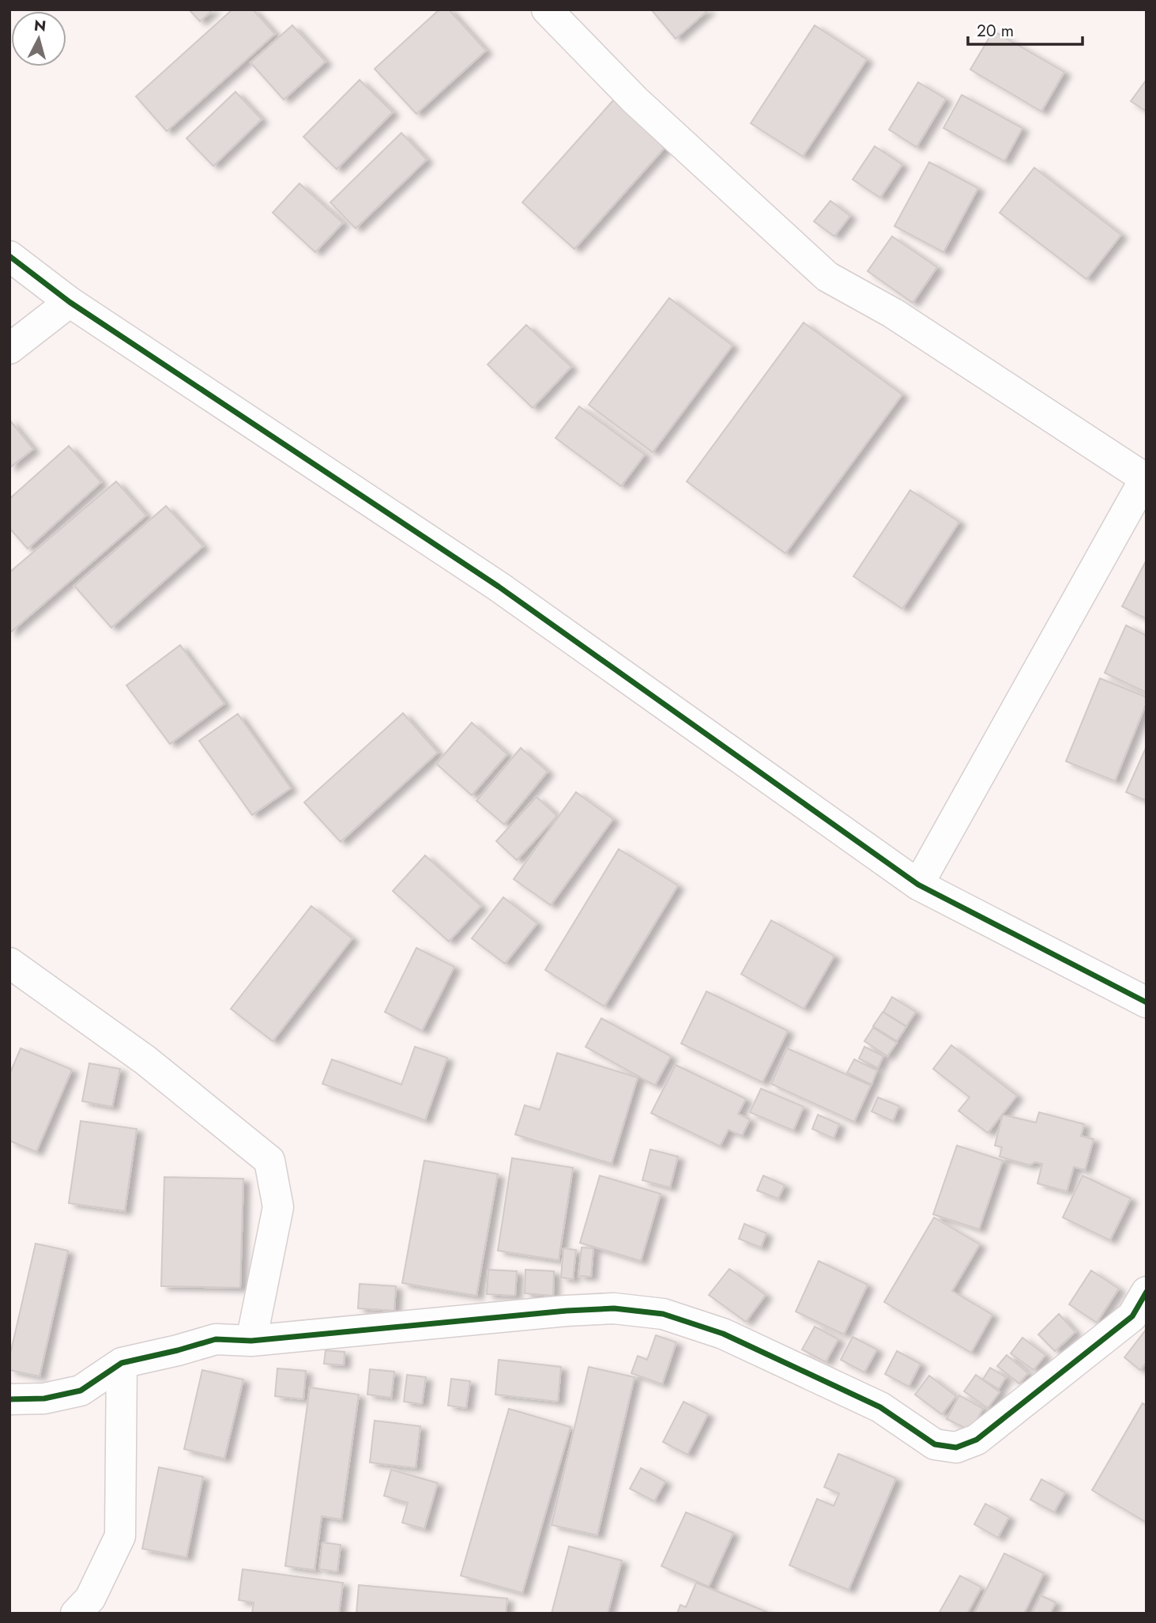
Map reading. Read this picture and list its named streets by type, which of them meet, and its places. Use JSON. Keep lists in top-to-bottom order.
{
  "scale_bar": "20 m",
  "north": "top"
}
